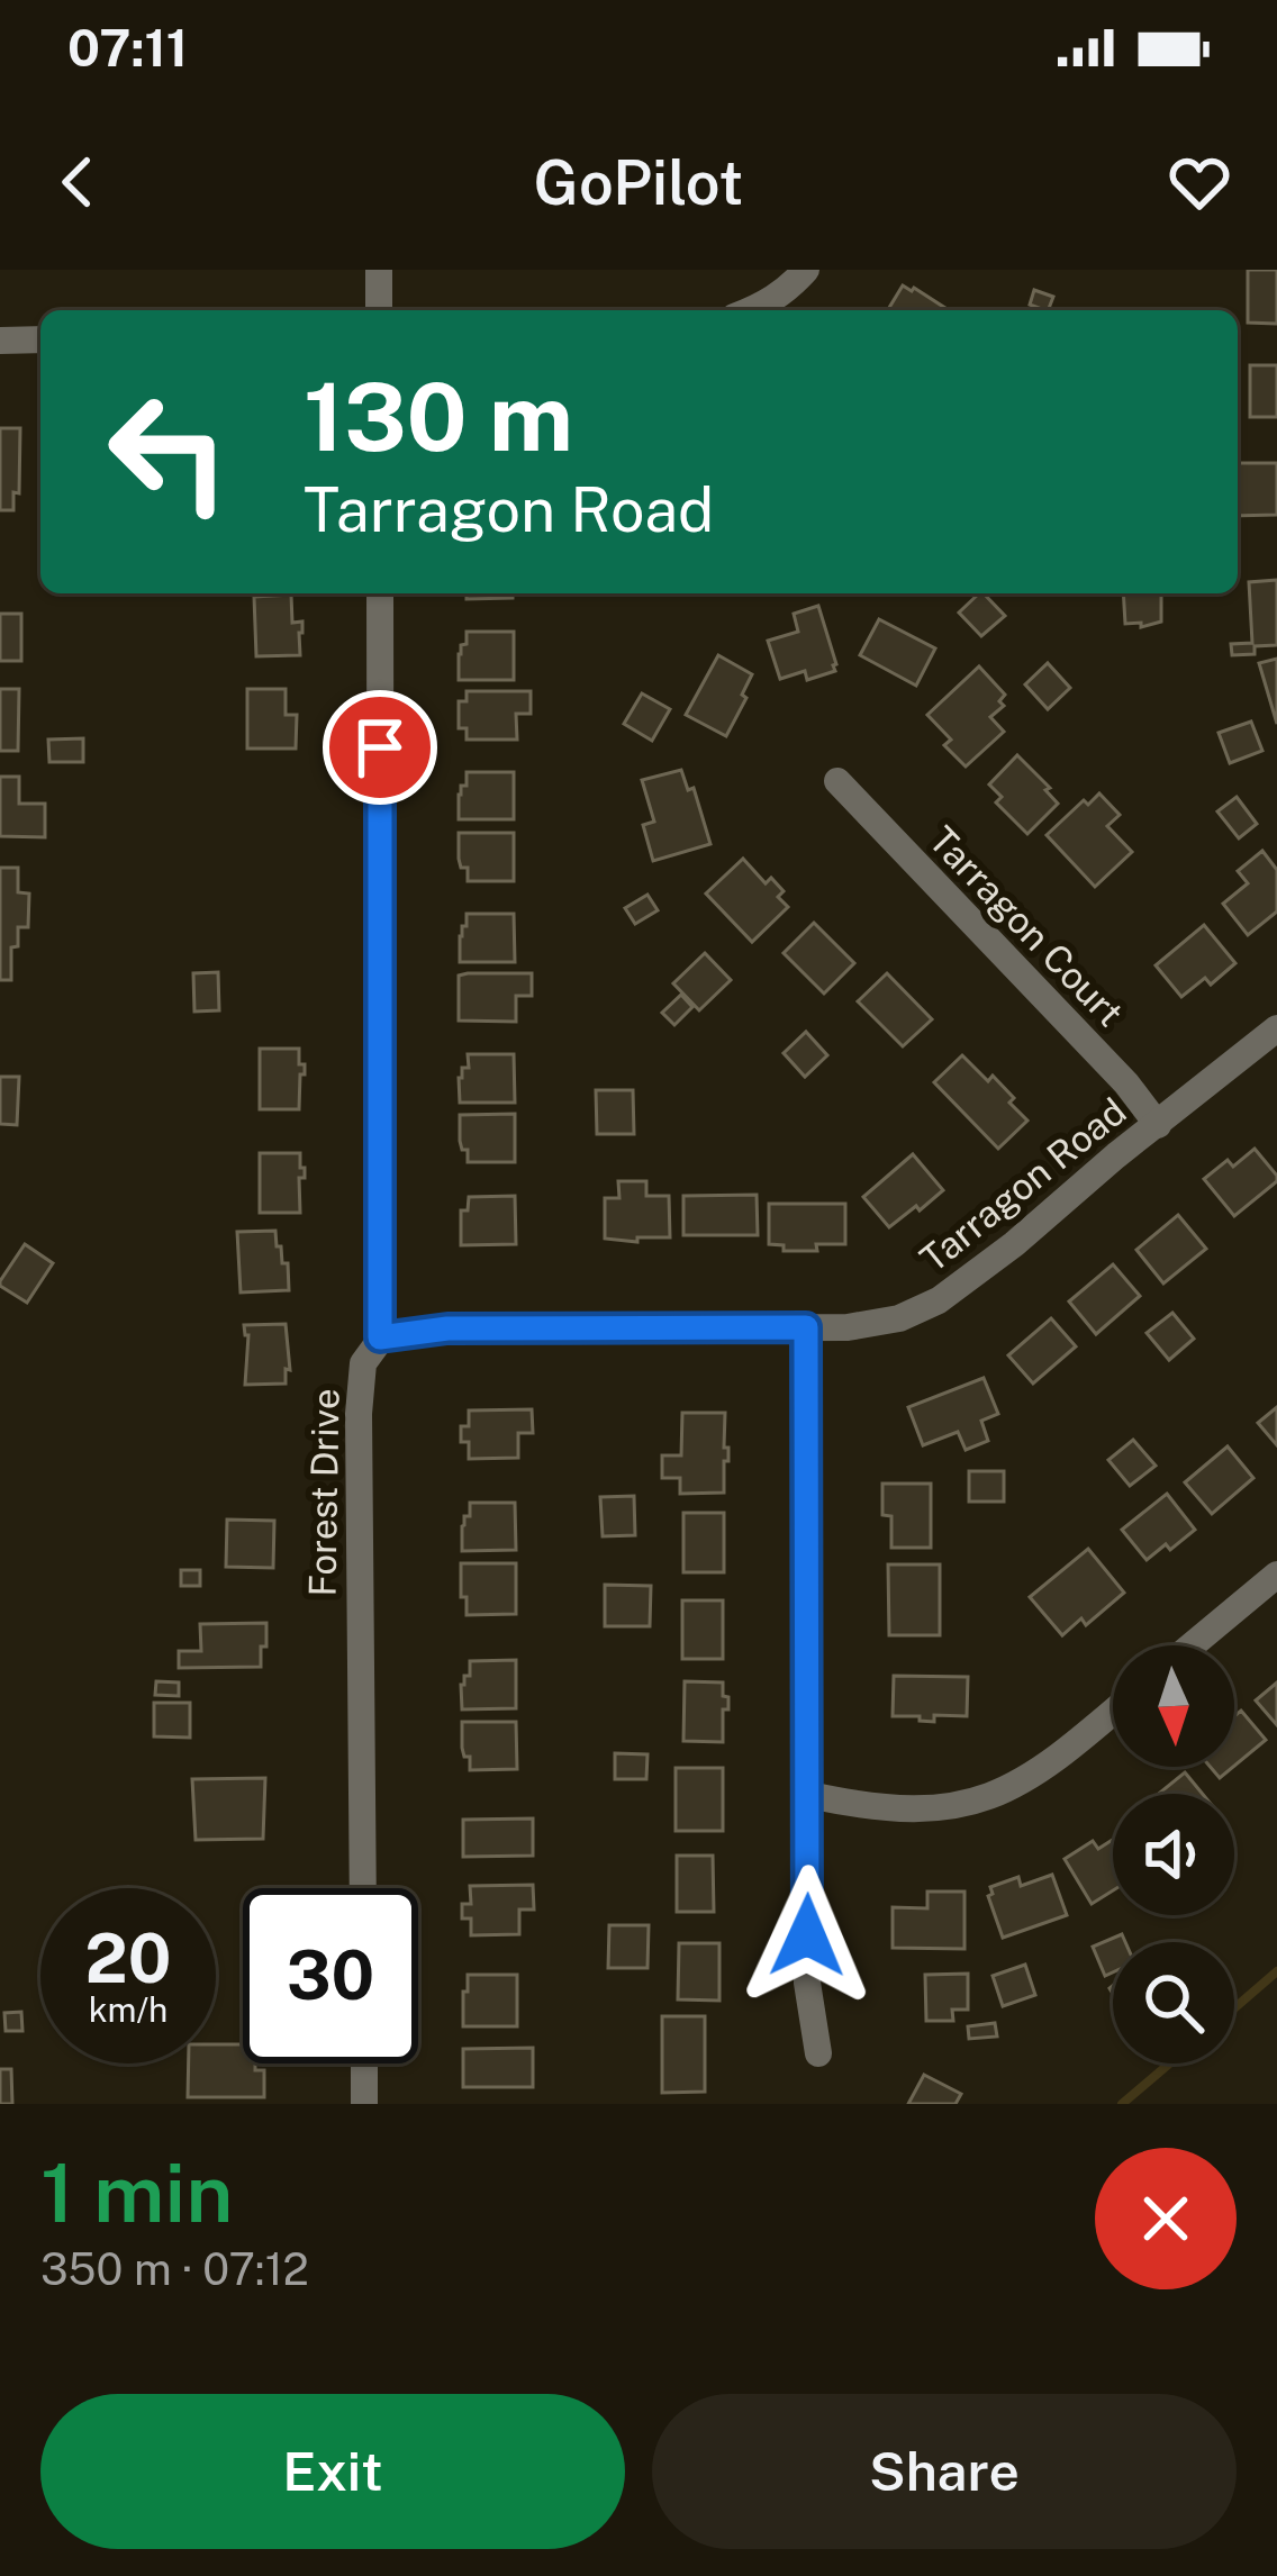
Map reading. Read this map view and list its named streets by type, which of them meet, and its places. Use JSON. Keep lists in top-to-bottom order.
{
  "streets": {
    "street": ["Tarragon Court", "Tarragon Road", "Forest Drive"]
  },
  "crossings": [
    ["Tarragon Court", "Tarragon Road"],
    ["Tarragon Road", "Forest Drive"]
  ],
  "north": "bottom",
  "page": {
    "status": "07:11",
    "header": "GoPilot",
    "turn": ["130 m", "Tarragon Road"],
    "speed": "20 km/h",
    "limit": "30",
    "heading": ["1 min", "350 m · 07:12"],
    "buttons": ["Exit", "Share"]
  }
}
